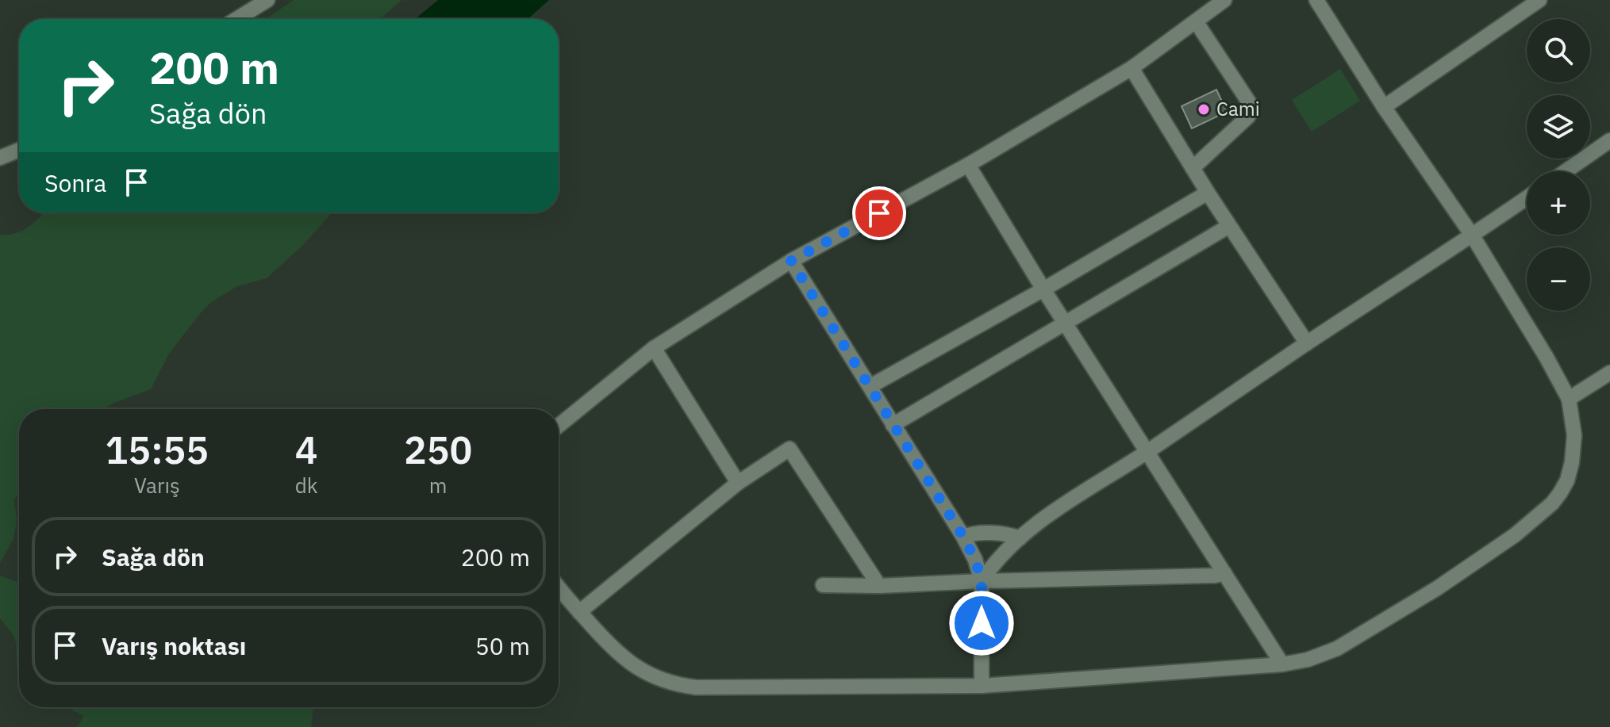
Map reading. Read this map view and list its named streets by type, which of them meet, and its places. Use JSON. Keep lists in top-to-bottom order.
{
  "places": ["Cami"],
  "page": {
    "map_buttons": ["+", "−"],
    "turn": ["200 m", "Sağa dön"],
    "then": "Sonra",
    "eta": [
      "15:55",
      "Varış",
      "4",
      "dk",
      "250",
      "m"
    ],
    "list": [
      {
        "name": "Sağa dön",
        "value": "200 m"
      },
      {
        "name": "Varış noktası",
        "value": "50 m"
      }
    ]
  }
}
